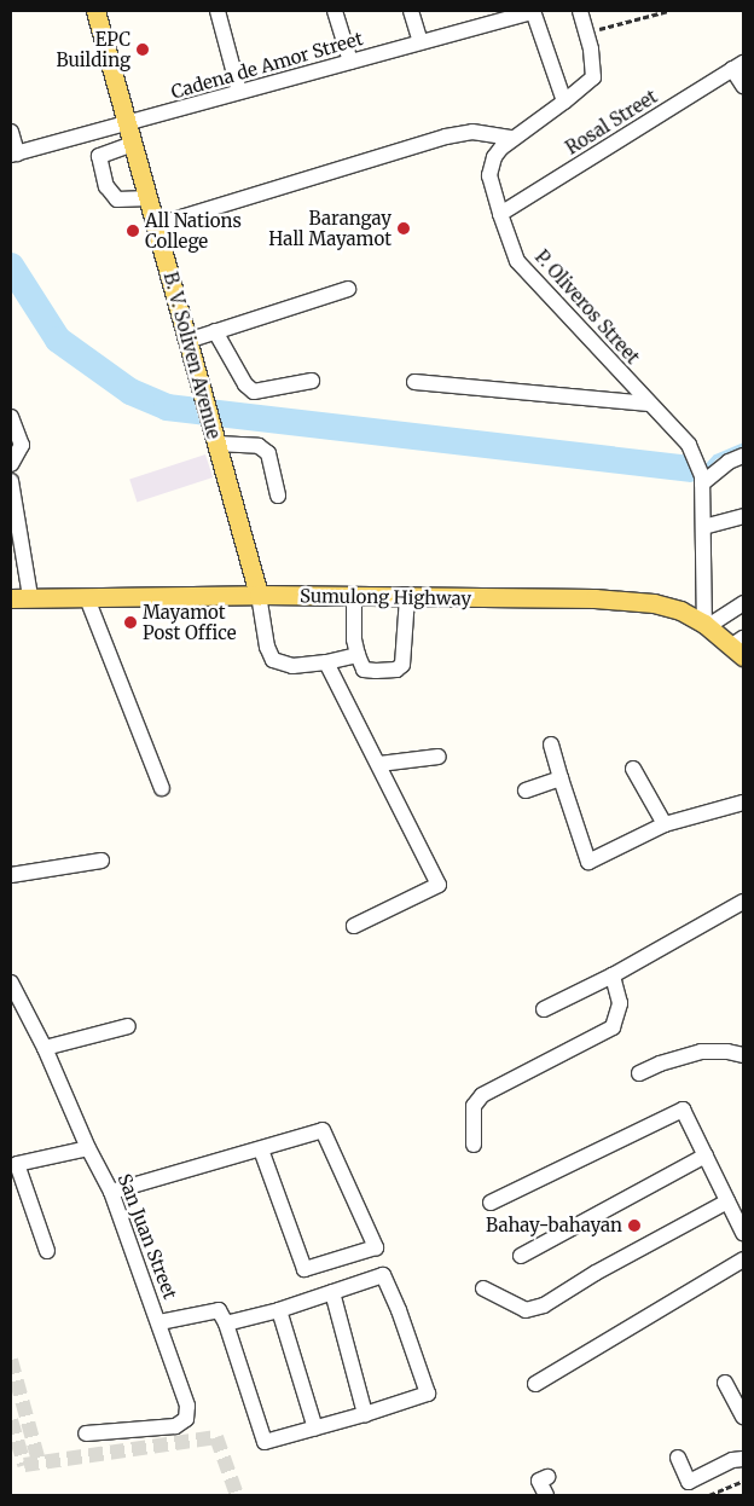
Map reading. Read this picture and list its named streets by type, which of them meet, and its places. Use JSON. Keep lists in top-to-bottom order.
{
  "streets": {
    "main road": ["B. V. Soliven Avenue", "Sumulong Highway"],
    "street": [
      "Cadena de Amor Street",
      "Rosal Street",
      "P. Oliveros Street",
      "San Juan Street"
    ]
  },
  "crossings": [
    ["Cadena de Amor Street", "B. V. Soliven Avenue"],
    ["Rosal Street", "P. Oliveros Street"],
    ["P. Oliveros Street", "Sumulong Highway"],
    ["B. V. Soliven Avenue", "Sumulong Highway"]
  ],
  "places": [
    "EPC Building",
    "Barangay Hall Mayamot",
    "All Nations College",
    "Mayamot Post Office",
    "Bahay-bahayan"
  ]
}
